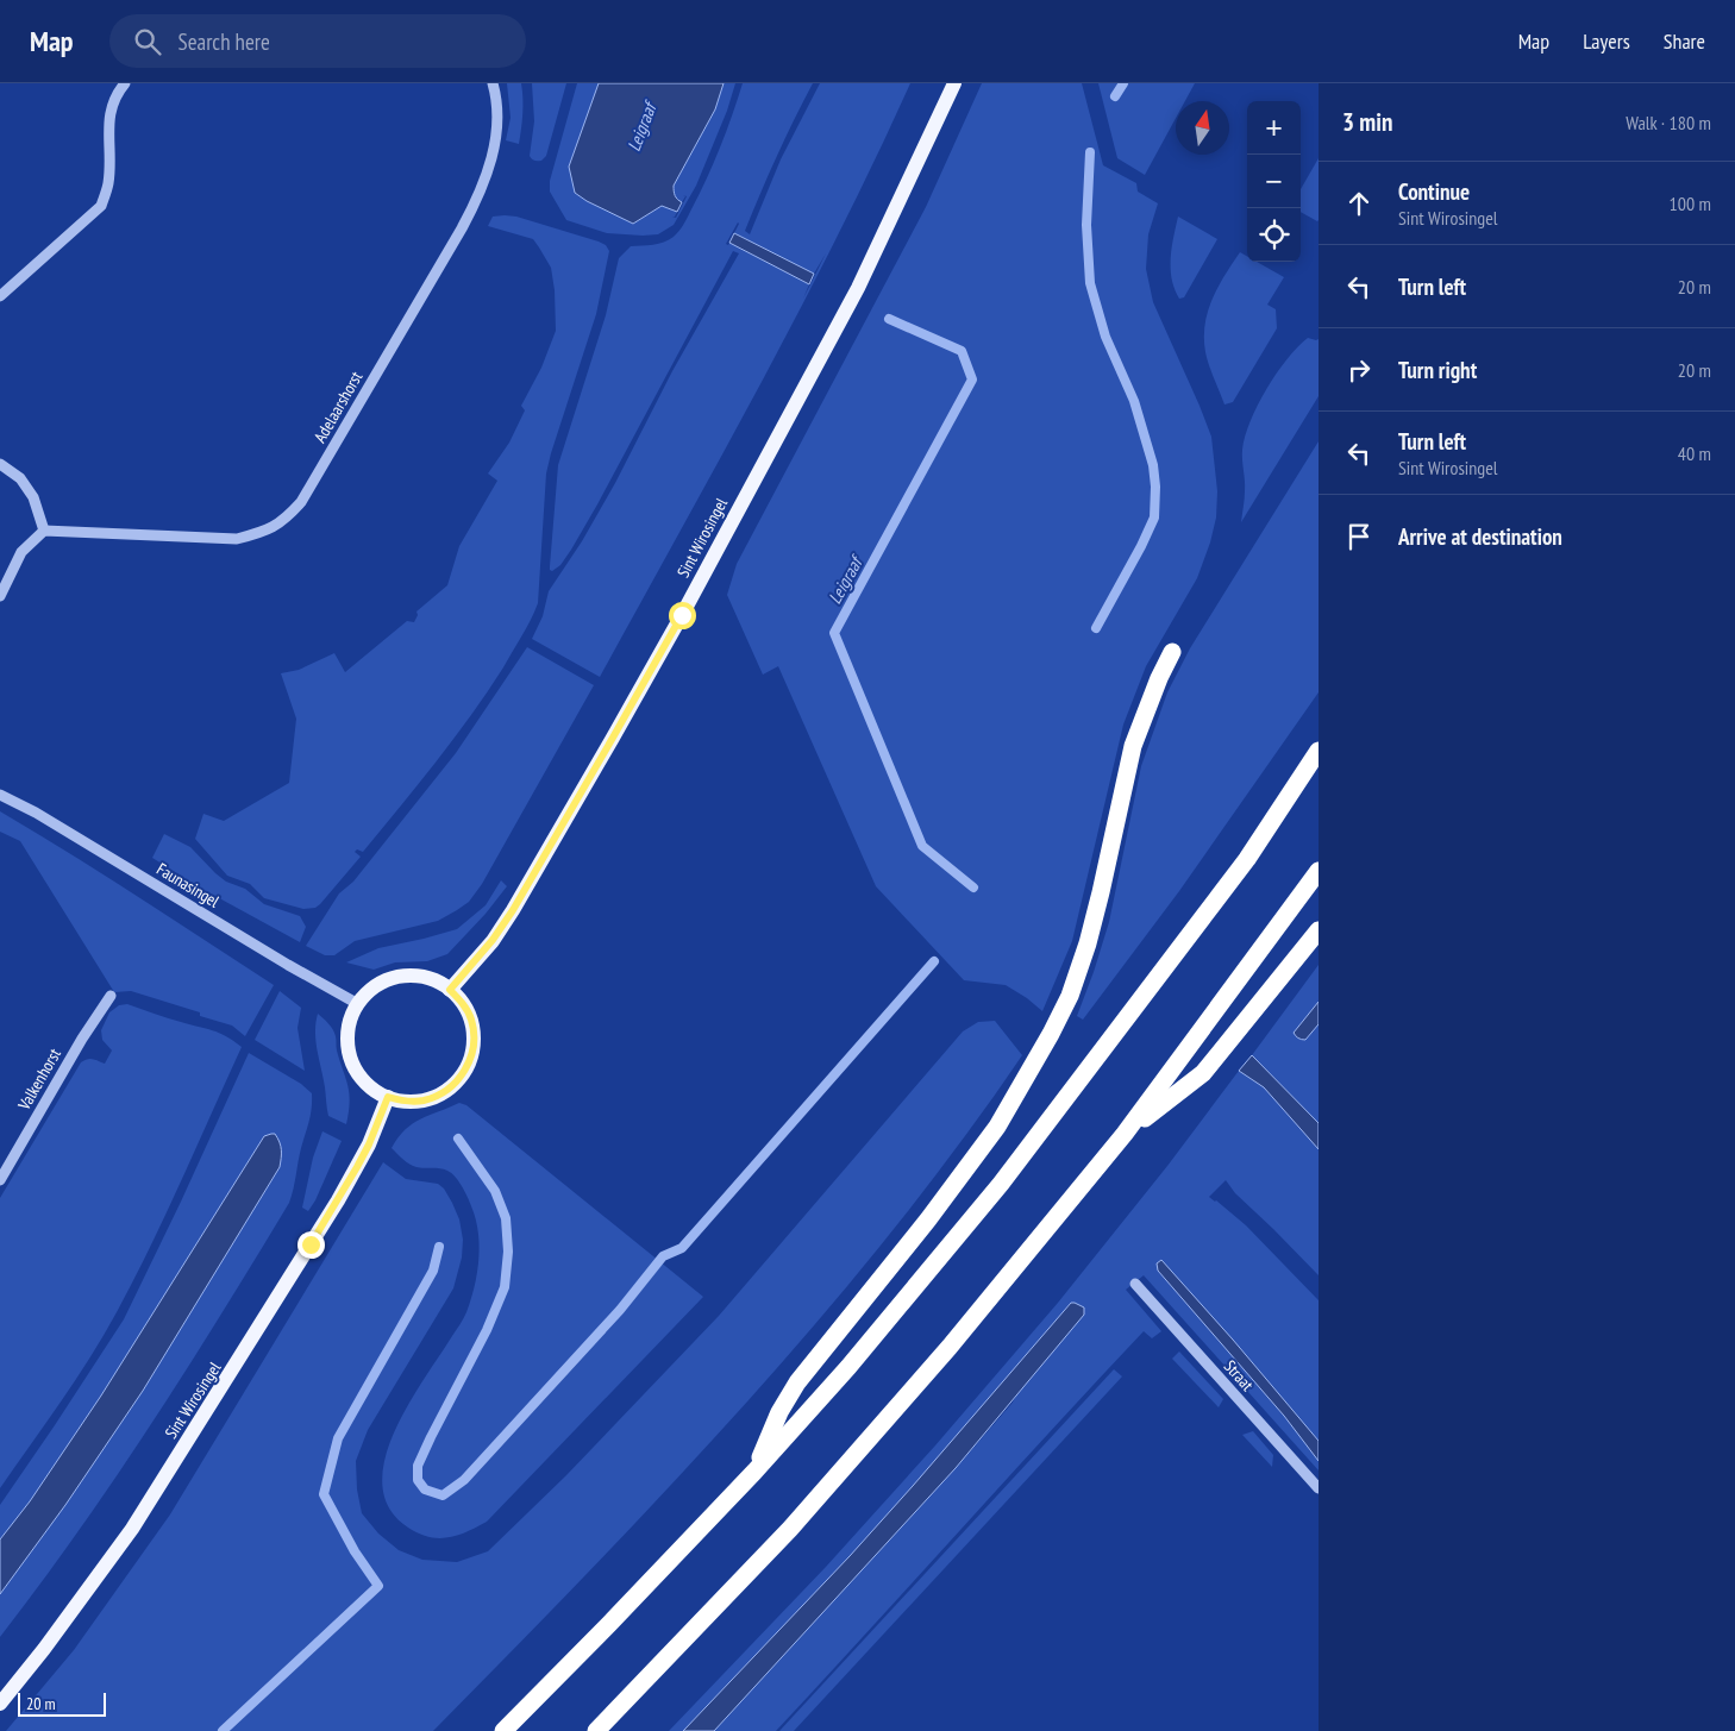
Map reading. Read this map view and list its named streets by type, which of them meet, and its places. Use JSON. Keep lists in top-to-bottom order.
{
  "streets": {
    "main road": ["Sint Wirosingel"],
    "street": [
      "Adelaarshorst",
      "Faunasingel",
      "Valkenhorst",
      "Straat"
    ]
  },
  "crossings": [
    ["Sint Wirosingel", "Faunasingel"]
  ],
  "water": ["Leigraaf"],
  "scale_bar": "20 m",
  "north": "top",
  "page": {
    "header": "Map",
    "search": "Search here",
    "nav": ["Map", "Layers", "Share"],
    "heading": ["3 min", "Walk · 180 m"],
    "map_buttons": ["+", "−"],
    "list": [
      ["Continue", "Sint Wirosingel", "100 m"],
      ["Turn left", "20 m"],
      ["Turn right", "20 m"],
      ["Turn left", "Sint Wirosingel", "40 m"],
      "Arrive at destination"
    ],
    "scale": "20 m"
  }
}
